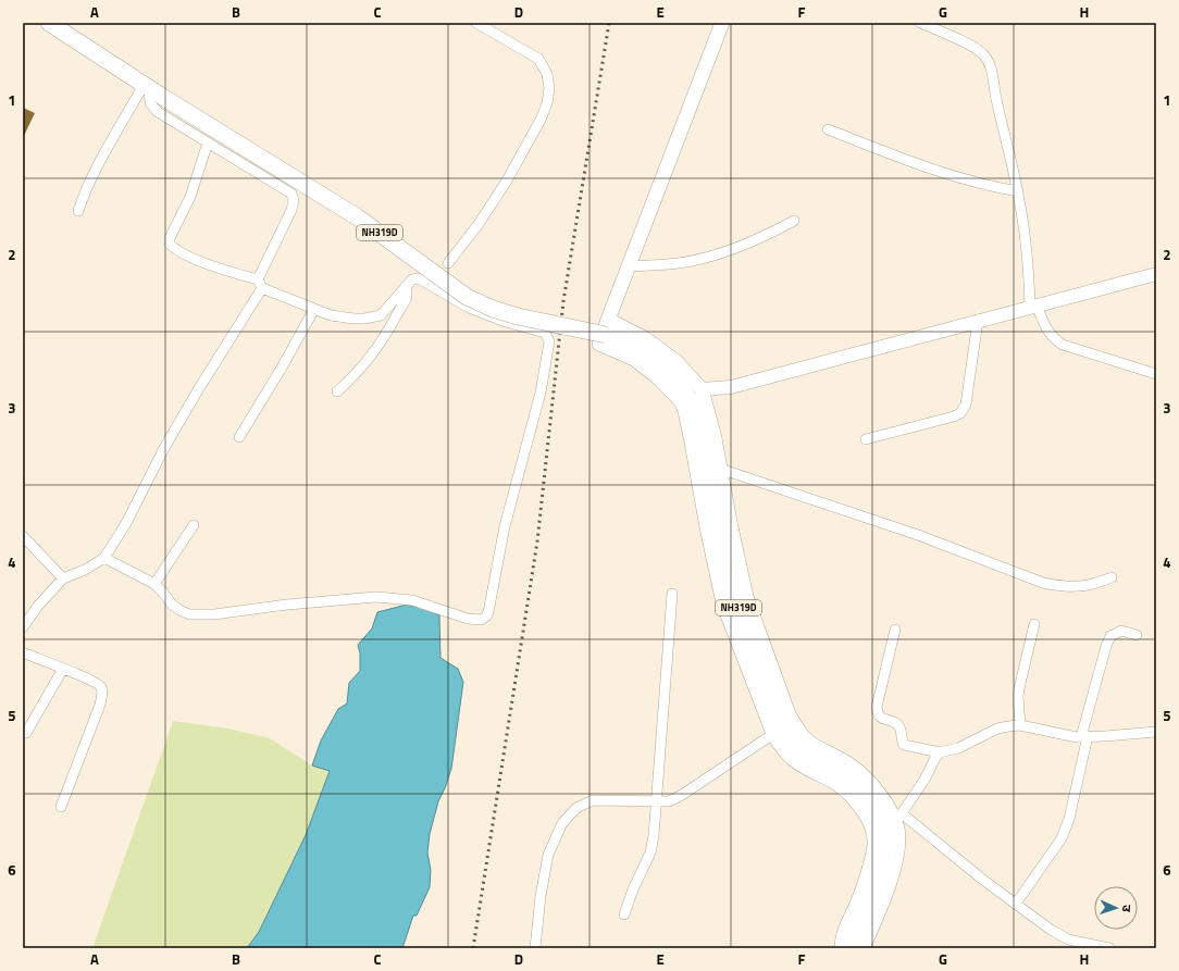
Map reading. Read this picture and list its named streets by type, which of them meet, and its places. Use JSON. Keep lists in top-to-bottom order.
{
  "streets": {
    "highway": ["NH319D"]
  },
  "north": "right",
  "grid": {
    "columns": [
      "A",
      "B",
      "C",
      "D",
      "E",
      "F",
      "G",
      "H"
    ],
    "rows": [
      "1",
      "2",
      "3",
      "4",
      "5",
      "6"
    ]
  }
}
